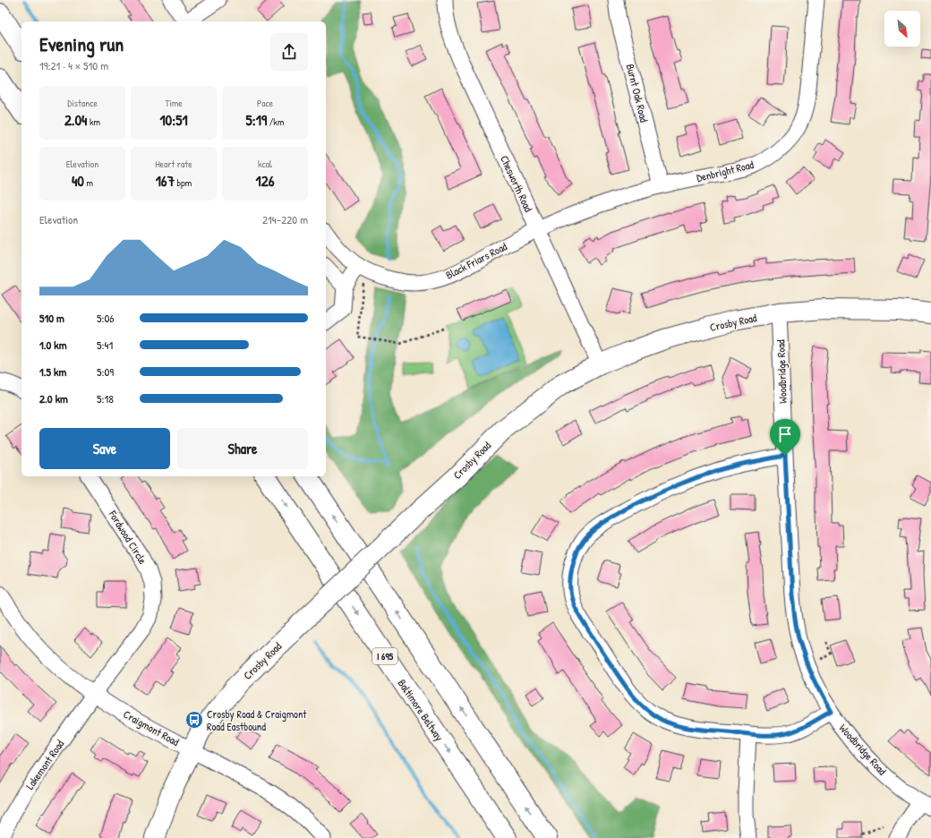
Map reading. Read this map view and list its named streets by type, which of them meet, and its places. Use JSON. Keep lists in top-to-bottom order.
{
  "streets": {
    "main road": ["Crosby Road", "I 695", "Baltimore Beltway"],
    "street": [
      "Burnt Oak Road",
      "Denbright Road",
      "Chesworth Road",
      "Black Friars Road",
      "Woodbridge Road",
      "Fordwood Circle",
      "Craigmont Road",
      "Lakemont Road"
    ]
  },
  "crossings": [
    ["Burnt Oak Road", "Denbright Road"],
    ["Denbright Road", "Chesworth Road"],
    ["Denbright Road", "Black Friars Road"],
    ["Chesworth Road", "Black Friars Road"],
    ["Chesworth Road", "Crosby Road"],
    ["Crosby Road", "Woodbridge Road"],
    ["Crosby Road", "Craigmont Road"],
    ["Fordwood Circle", "Craigmont Road"],
    ["Fordwood Circle", "Lakemont Road"],
    ["Craigmont Road", "Lakemont Road"]
  ],
  "places": {
    "bus stop": ["Crosby Road & Craigmont Road Eastbound"]
  },
  "north": "bottom right",
  "page": {
    "heading": ["Evening run", "19:21 · 4 × 510 m"],
    "stats": [
      ["Distance", "2.04 km"],
      ["Time", "10:51"],
      ["Pace", "5:19 /km"],
      ["Elevation", "40 m"],
      ["Heart rate", "167 bpm"],
      ["kcal", "126"]
    ],
    "chart": ["Elevation", "214–220 m"],
    "list": [
      {
        "name": "510 m",
        "note": "5:06"
      },
      {
        "name": "1.0 km",
        "note": "5:41"
      },
      {
        "name": "1.5 km",
        "note": "5:09"
      },
      {
        "name": "2.0 km",
        "note": "5:18"
      }
    ],
    "buttons": ["Save", "Share"]
  }
}
